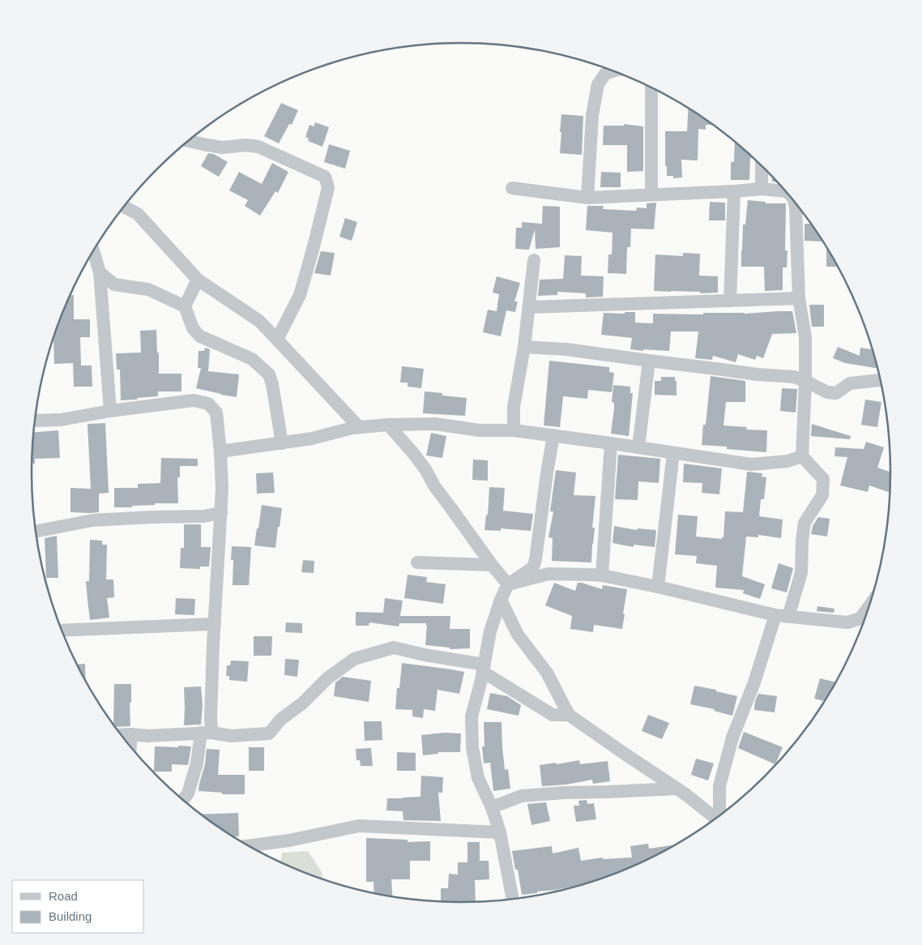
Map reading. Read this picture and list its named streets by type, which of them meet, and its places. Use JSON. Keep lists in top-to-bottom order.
{
  "legend": ["Road", "Building"]
}
